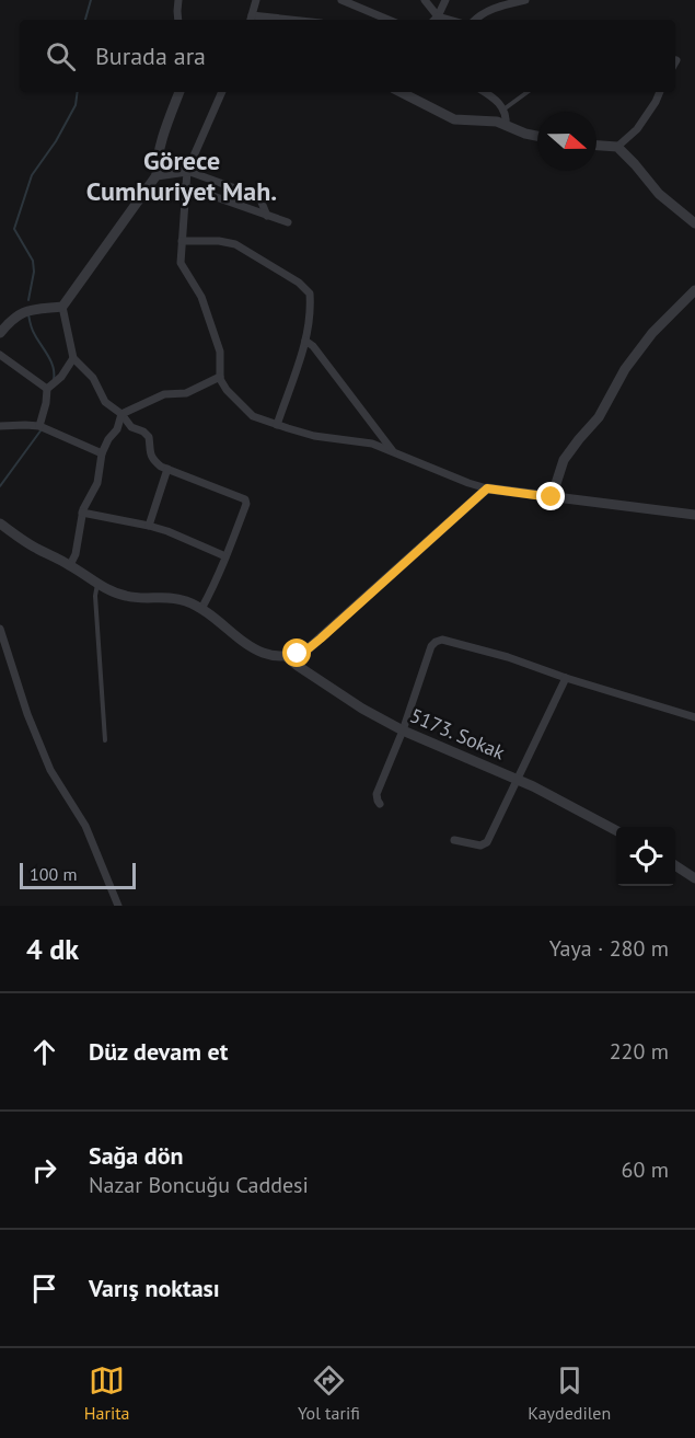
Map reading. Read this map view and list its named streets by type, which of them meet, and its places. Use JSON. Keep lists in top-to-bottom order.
{
  "streets": {
    "street": ["5173. Sokak"]
  },
  "districts": ["Görece Cumhuriyet Mah."],
  "scale_bar": "100 m",
  "north": "right",
  "page": {
    "search": "Burada ara",
    "scale": "100 m",
    "heading": ["4 dk", "Yaya · 280 m"],
    "list": [
      ["Düz devam et", "220 m"],
      ["Sağa dön", "Nazar Boncuğu Caddesi", "60 m"],
      "Varış noktası"
    ],
    "nav": ["Harita", "Yol tarifi", "Kaydedilen"]
  }
}
